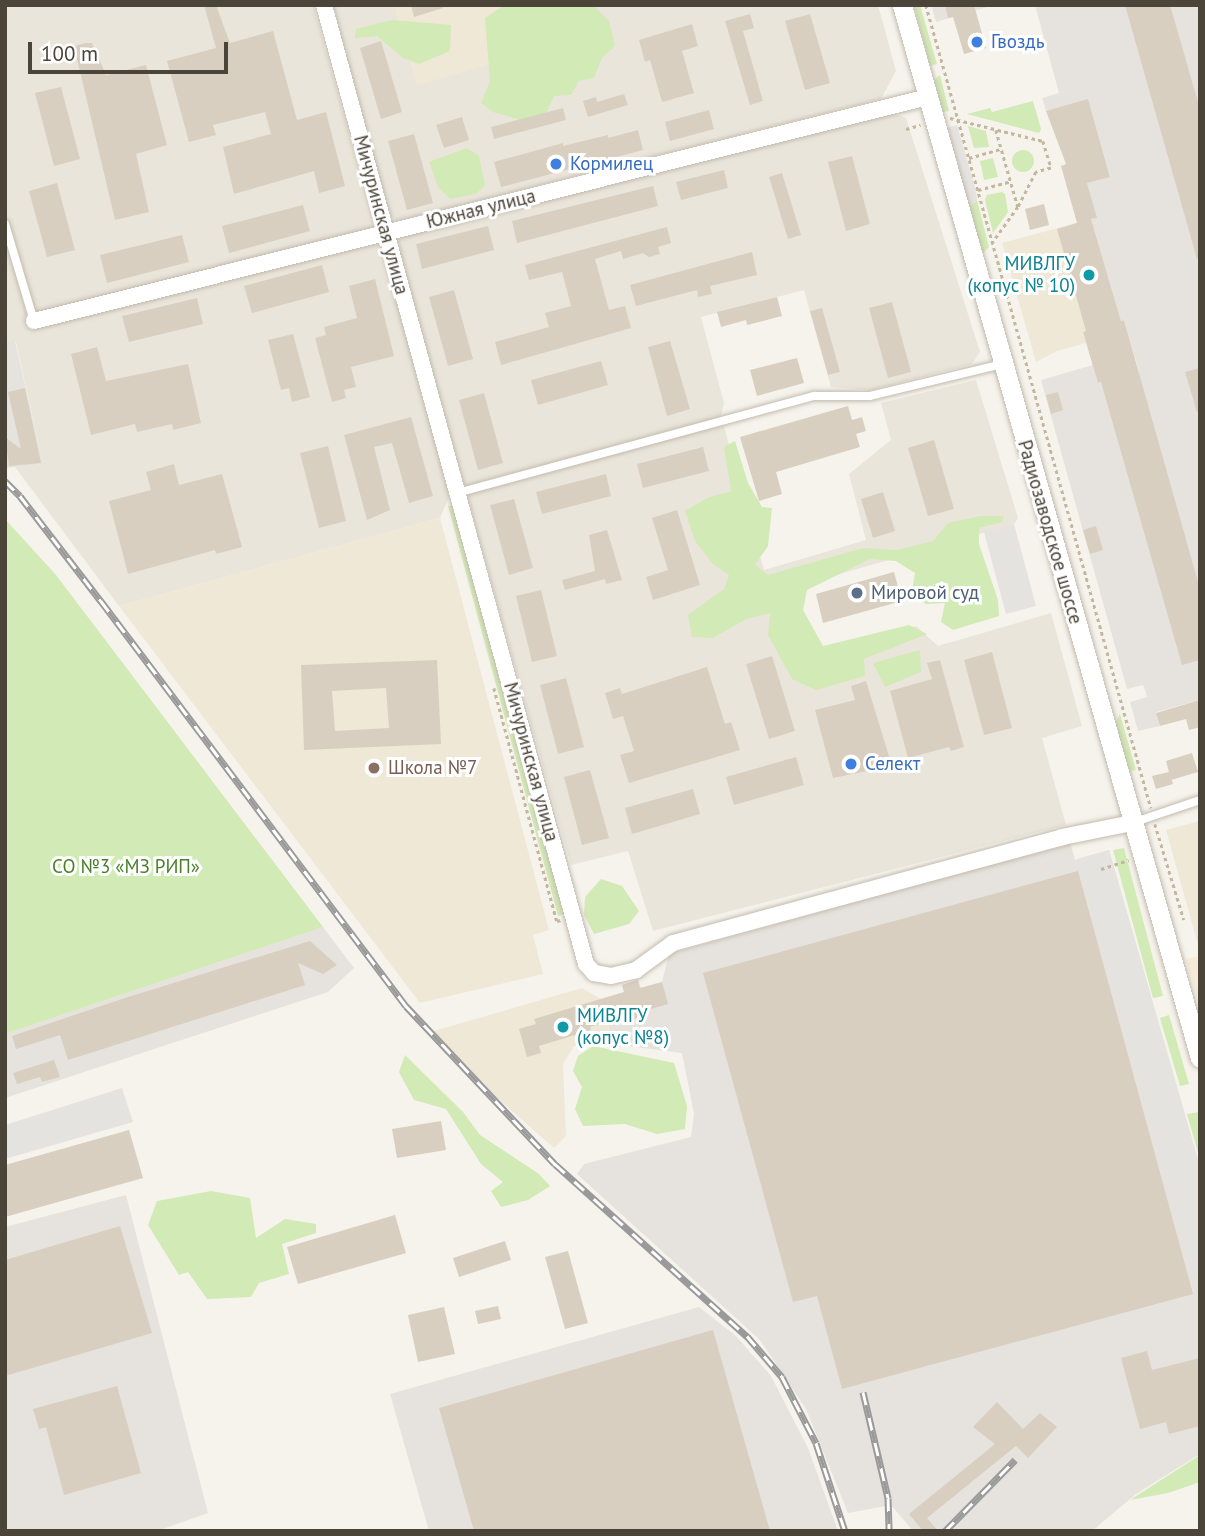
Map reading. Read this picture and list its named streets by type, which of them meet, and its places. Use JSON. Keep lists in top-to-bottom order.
{
  "streets": {
    "street": ["Южная улица", "Мичуринская улица", "Радиозаводское шоссе"]
  },
  "crossings": [
    ["Южная улица", "Мичуринская улица"],
    ["Южная улица", "Радиозаводское шоссе"],
    ["Мичуринская улица", "Радиозаводское шоссе"]
  ],
  "parks": ["СО №3 «МЗ РИП»"],
  "places": [
    "Гвоздь",
    "Кормилец",
    "МИВЛГУ (копус № 10)",
    "Мировой суд",
    "Селект",
    "Школа №7",
    "МИВЛГУ (копус №8)"
  ],
  "scale_bar": "100 m"
}
